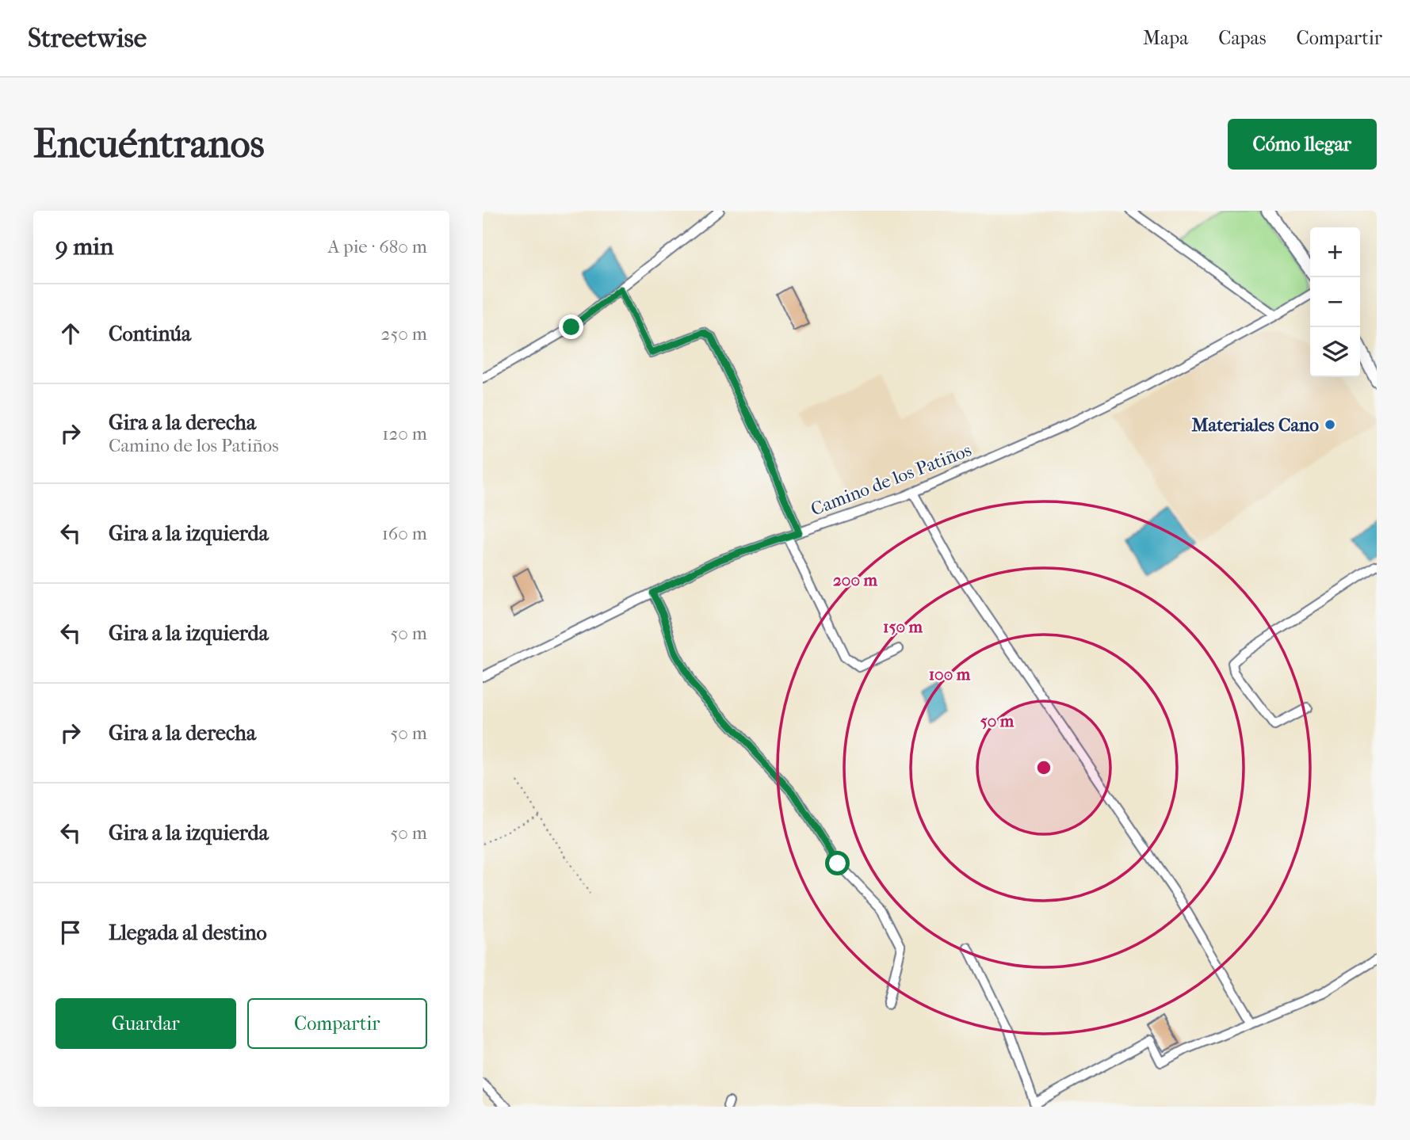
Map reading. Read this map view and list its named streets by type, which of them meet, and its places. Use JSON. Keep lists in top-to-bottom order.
{
  "streets": {
    "street": ["Camino de los Patiños"]
  },
  "places": ["Materiales Cano"],
  "page": {
    "header": "Streetwise",
    "nav": ["Mapa", "Capas", "Compartir"],
    "buttons": [
      "Cómo llegar",
      ["Guardar", "Compartir"]
    ],
    "title": "Encuéntranos",
    "heading": ["9 min", "A pie · 680 m"],
    "map_buttons": ["+", "−"],
    "list": [
      ["Continúa", "250 m"],
      ["Gira a la derecha", "Camino de los Patiños", "120 m"],
      ["Gira a la izquierda", "160 m"],
      ["Gira a la izquierda", "50 m"],
      ["Gira a la derecha", "50 m"],
      ["Gira a la izquierda", "50 m"],
      "Llegada al destino"
    ]
  },
  "rings": [
    "200 m",
    "150 m",
    "100 m",
    "50 m"
  ]
}
